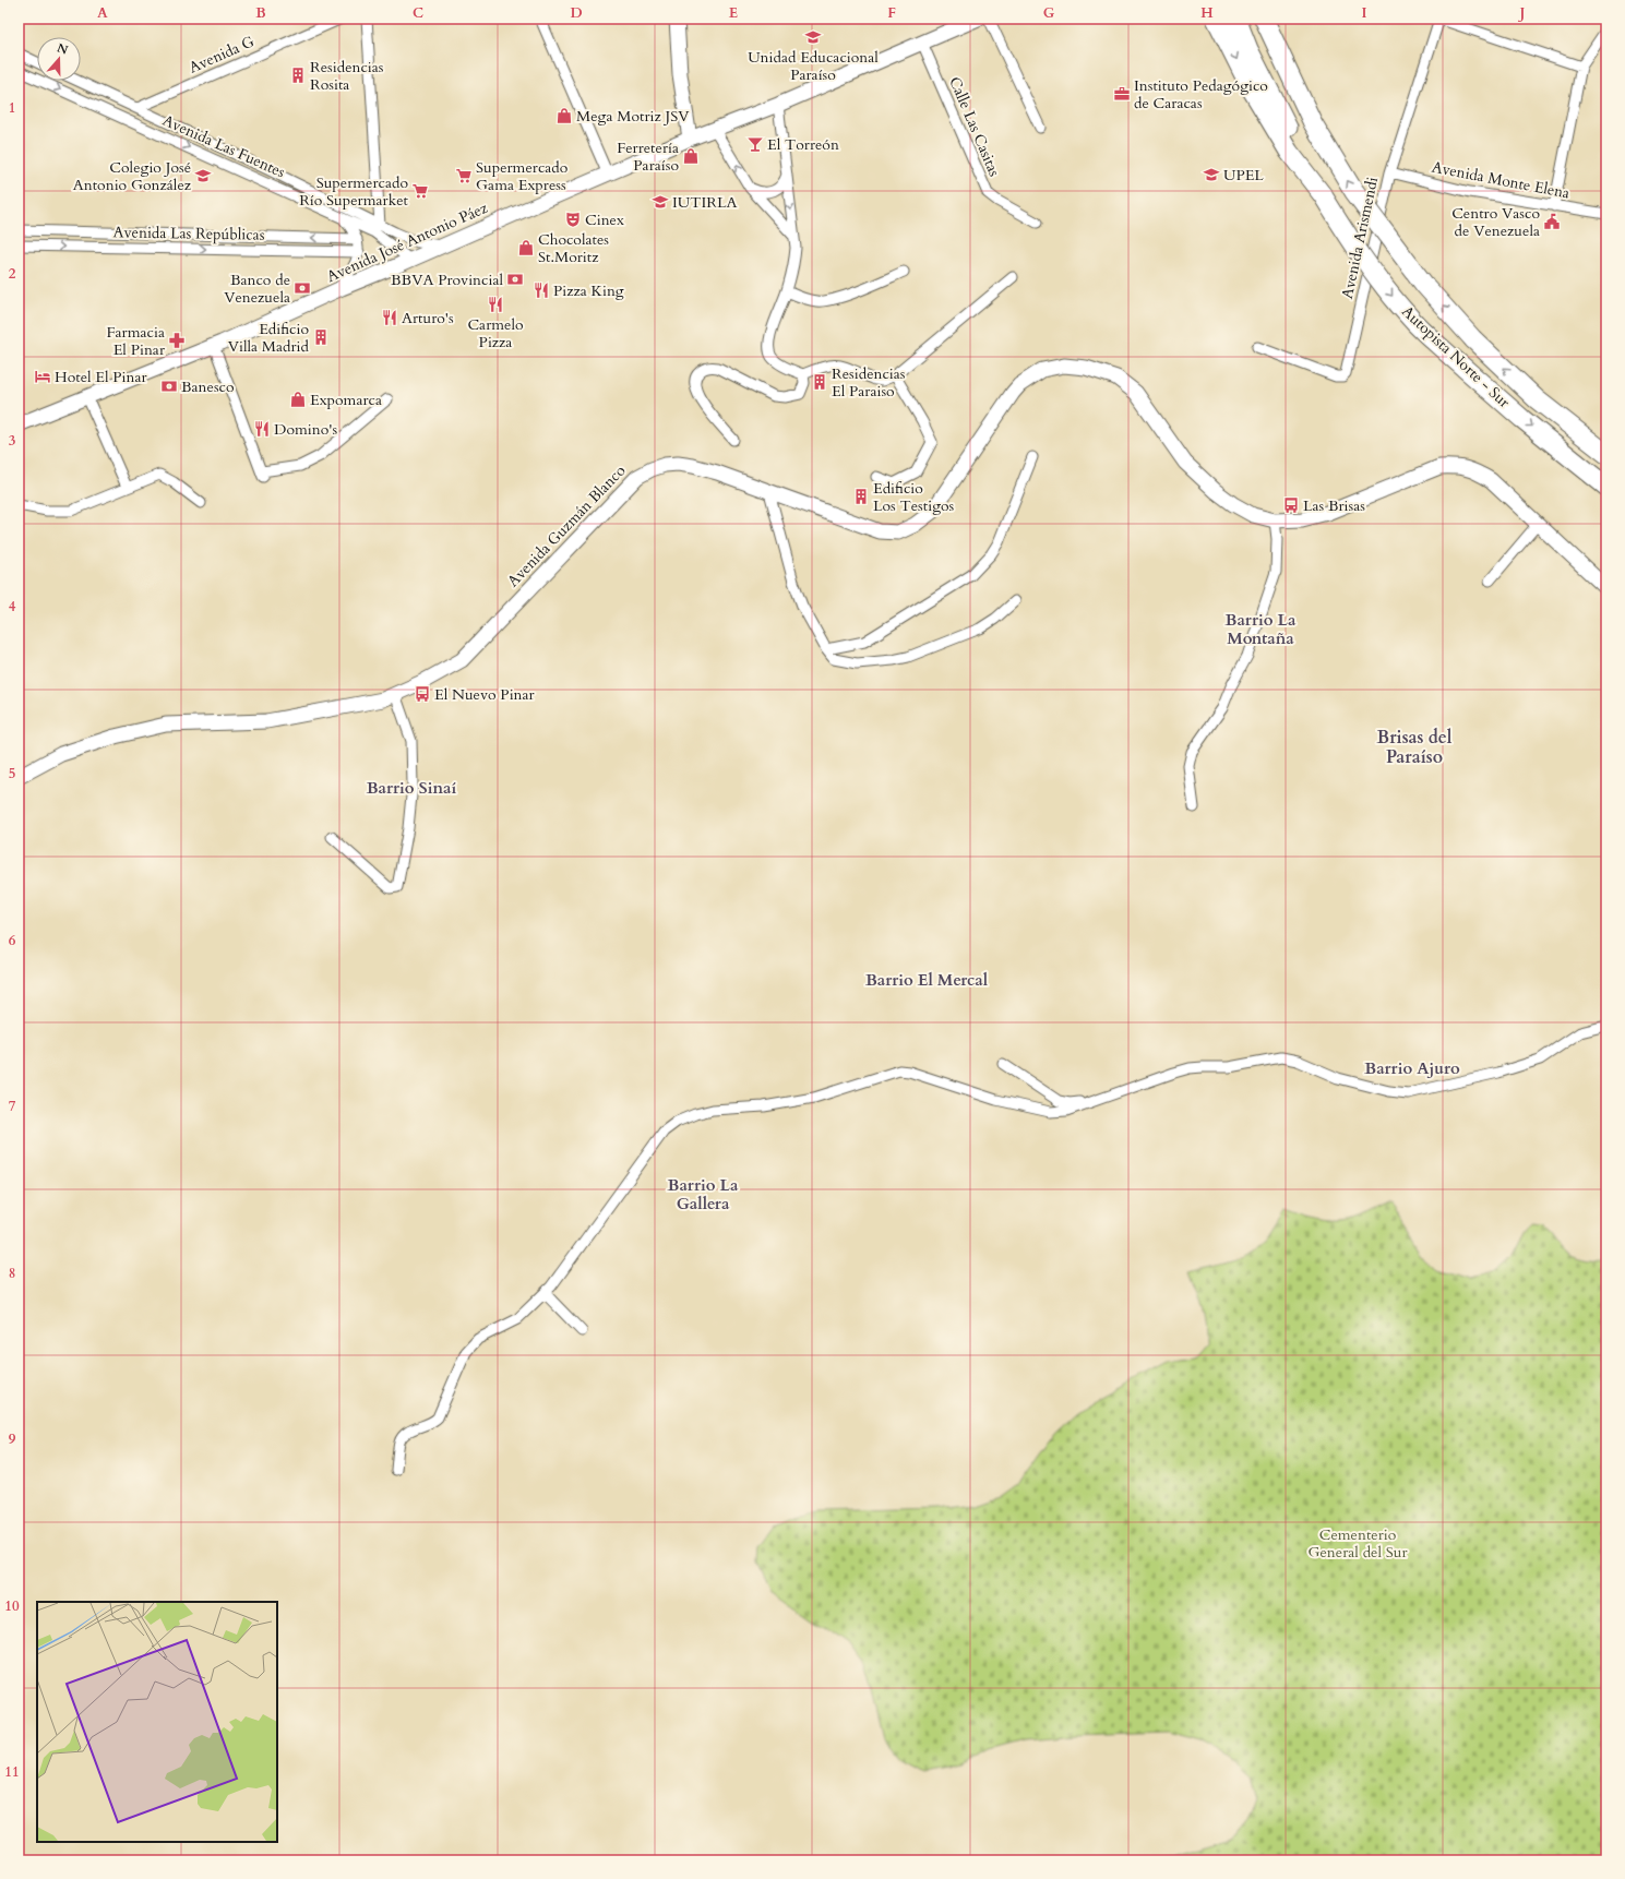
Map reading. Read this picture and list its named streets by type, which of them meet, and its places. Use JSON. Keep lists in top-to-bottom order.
{
  "streets": {
    "highway": ["Autopista Norte - Sur"],
    "street": [
      "Avenida G",
      "Calle Las Casitas",
      "Avenida Las Fuentes",
      "Avenida Monte Elena",
      "Avenida Las Repúblicas",
      "Avenida Arismendi",
      "Avenida José Antonio Páez",
      "Avenida Guzmán Blanco"
    ]
  },
  "crossings": [
    ["Avenida G", "Avenida Las Fuentes"],
    ["Calle Las Casitas", "Avenida José Antonio Páez"],
    ["Avenida Las Fuentes", "Avenida José Antonio Páez"],
    ["Avenida Monte Elena", "Avenida Arismendi"]
  ],
  "districts": [
    "Barrio La Montaña",
    "Brisas del Paraíso",
    "Barrio Sinaí",
    "Barrio El Mercal",
    "Barrio Ajuro",
    "Barrio La Gallera"
  ],
  "parks": ["Cementerio General del Sur"],
  "places": {
    "school or university": [
      "Unidad Educacional Paraíso",
      "UPEL",
      "Colegio José Antonio González",
      "IUTIRLA"
    ],
    "building": [
      "Residencias Rosita",
      "Edificio Villa Madrid",
      "Residencias El Paraiso",
      "Edificio Los Testigos"
    ],
    "office": ["Instituto Pedagógico de Caracas"],
    "shop": [
      "Mega Motriz JSV",
      "Ferretería Paraíso",
      "Chocolates St.Moritz",
      "Expomarca"
    ],
    "bar": ["El Torreón"],
    "supermarket": ["Supermercado Gama Express", "Supermercado Río Supermarket"],
    "theatre": ["Cinex"],
    "public building": ["Centro Vasco de Venezuela"],
    "bank": ["BBVA Provincial", "Banco de Venezuela", "Banesco"],
    "restaurant": [
      "Pizza King",
      "Carmelo Pizza",
      "Arturo's",
      "Domino's"
    ],
    "pharmacy": ["Farmacia El Pinar"],
    "hotel": ["Hotel El Pinar"],
    "bus stop": ["Las Brisas", "El Nuevo Pinar"]
  },
  "north": "top",
  "grid": {
    "columns": [
      "A",
      "B",
      "C",
      "D",
      "E",
      "F",
      "G",
      "H",
      "I",
      "J"
    ],
    "rows": [
      "1",
      "2",
      "3",
      "4",
      "5",
      "6",
      "7",
      "8",
      "9",
      "10",
      "11"
    ]
  }
}
